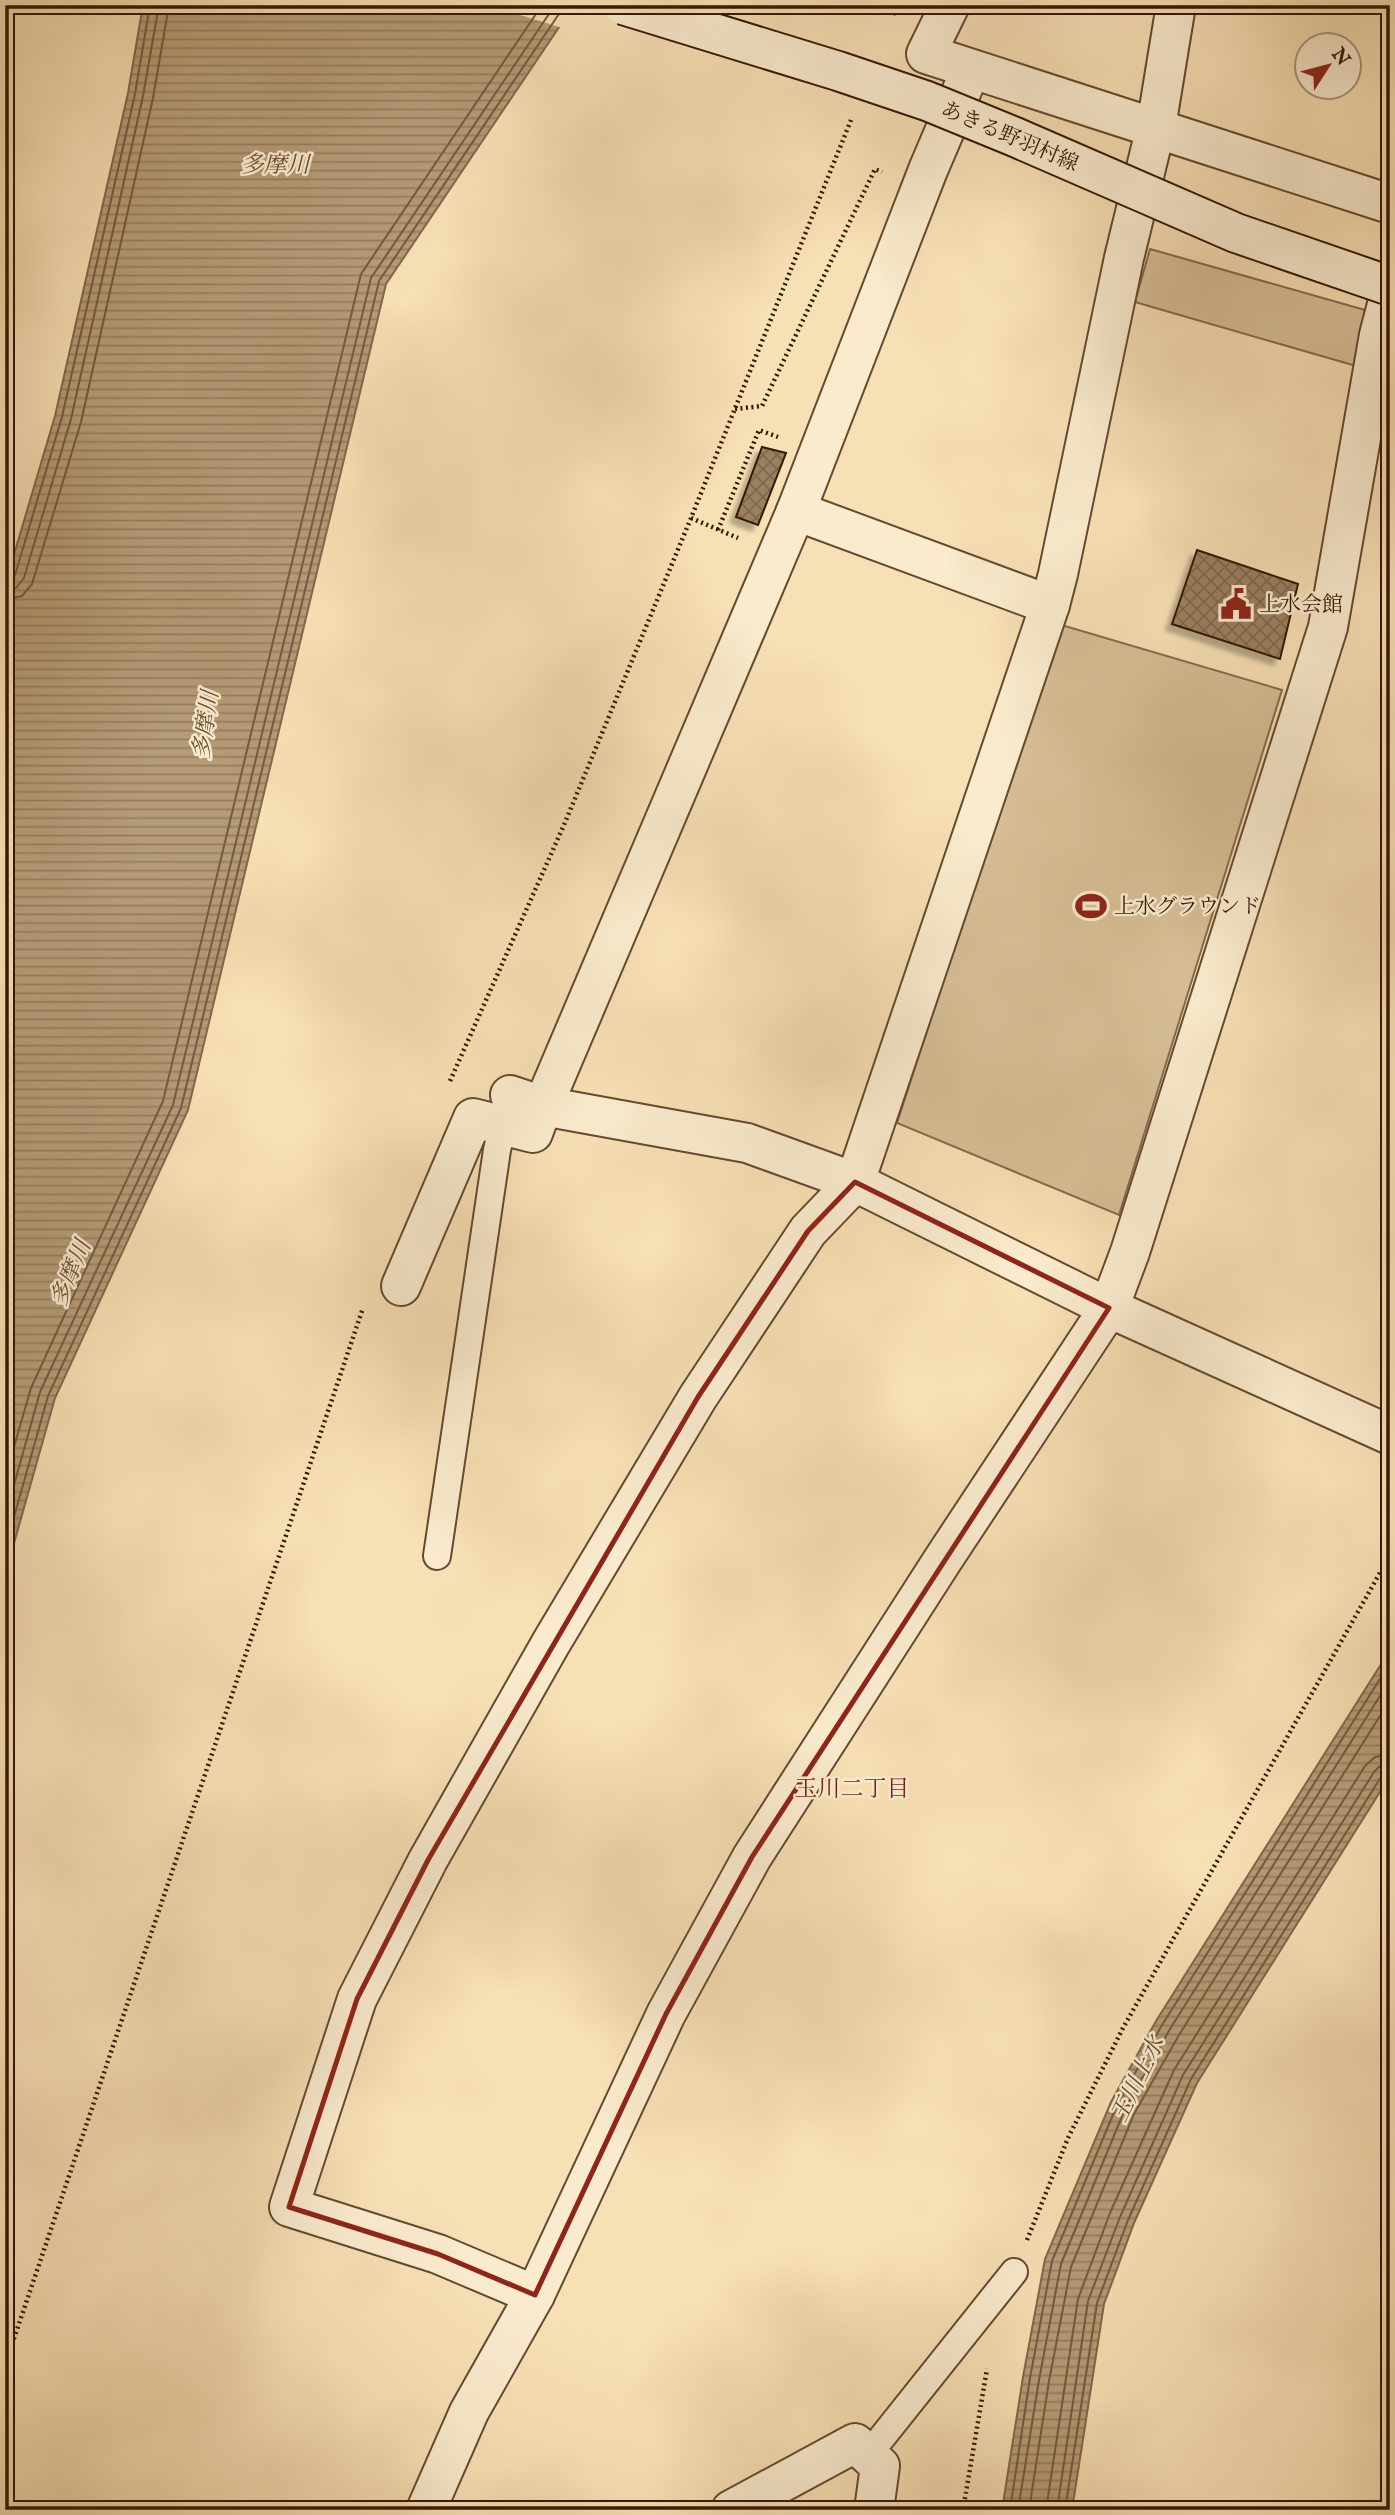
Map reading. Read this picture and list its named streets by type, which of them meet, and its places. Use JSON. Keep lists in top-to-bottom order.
{
  "streets": {
    "street": ["あきる野羽村線"]
  },
  "districts": ["玉川二丁目"],
  "water": ["多摩川", "玉川上水"],
  "places": {
    "public building": ["上水会館"],
    "sports": ["上水グラウンド"]
  },
  "north": "top right"
}
